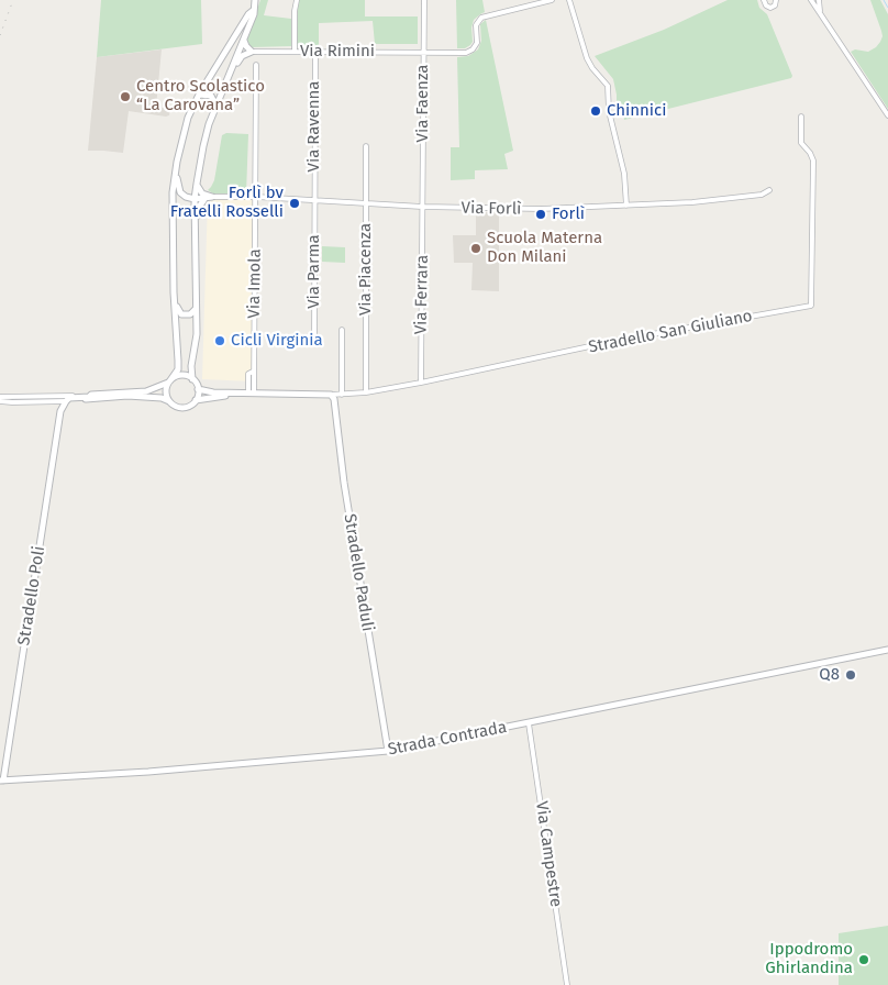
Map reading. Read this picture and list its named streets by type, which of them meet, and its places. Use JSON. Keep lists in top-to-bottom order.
{
  "streets": {
    "street": [
      "Via Rimini",
      "Via Faenza",
      "Via Ravenna",
      "Via Forlì",
      "Via Piacenza",
      "Via Parma",
      "Via Imola",
      "Via Ferrara",
      "Stradello San Giuliano",
      "Stradello Paduli",
      "Stradello Poli",
      "Strada Contrada",
      "Via Campestre"
    ]
  },
  "crossings": [
    ["Via Rimini", "Via Faenza"],
    ["Via Rimini", "Via Ravenna"],
    ["Via Faenza", "Via Forlì"],
    ["Via Faenza", "Via Ferrara"],
    ["Via Ravenna", "Via Forlì"],
    ["Via Ravenna", "Via Parma"],
    ["Via Forlì", "Via Piacenza"],
    ["Via Forlì", "Via Parma"],
    ["Via Forlì", "Via Imola"],
    ["Via Forlì", "Via Ferrara"],
    ["Via Piacenza", "Stradello San Giuliano"],
    ["Via Imola", "Stradello San Giuliano"],
    ["Via Ferrara", "Stradello San Giuliano"],
    ["Stradello San Giuliano", "Stradello Paduli"],
    ["Stradello Paduli", "Strada Contrada"],
    ["Stradello Poli", "Strada Contrada"],
    ["Strada Contrada", "Via Campestre"]
  ],
  "places": [
    "Centro Scolastico “La Carovana”",
    "Chinnici",
    "Forlì bv Fratelli Rosselli",
    "Forlì",
    "Scuola Materna Don Milani",
    "Cicli Virginia",
    "Q8",
    "Ippodromo Ghirlandina"
  ]
}
